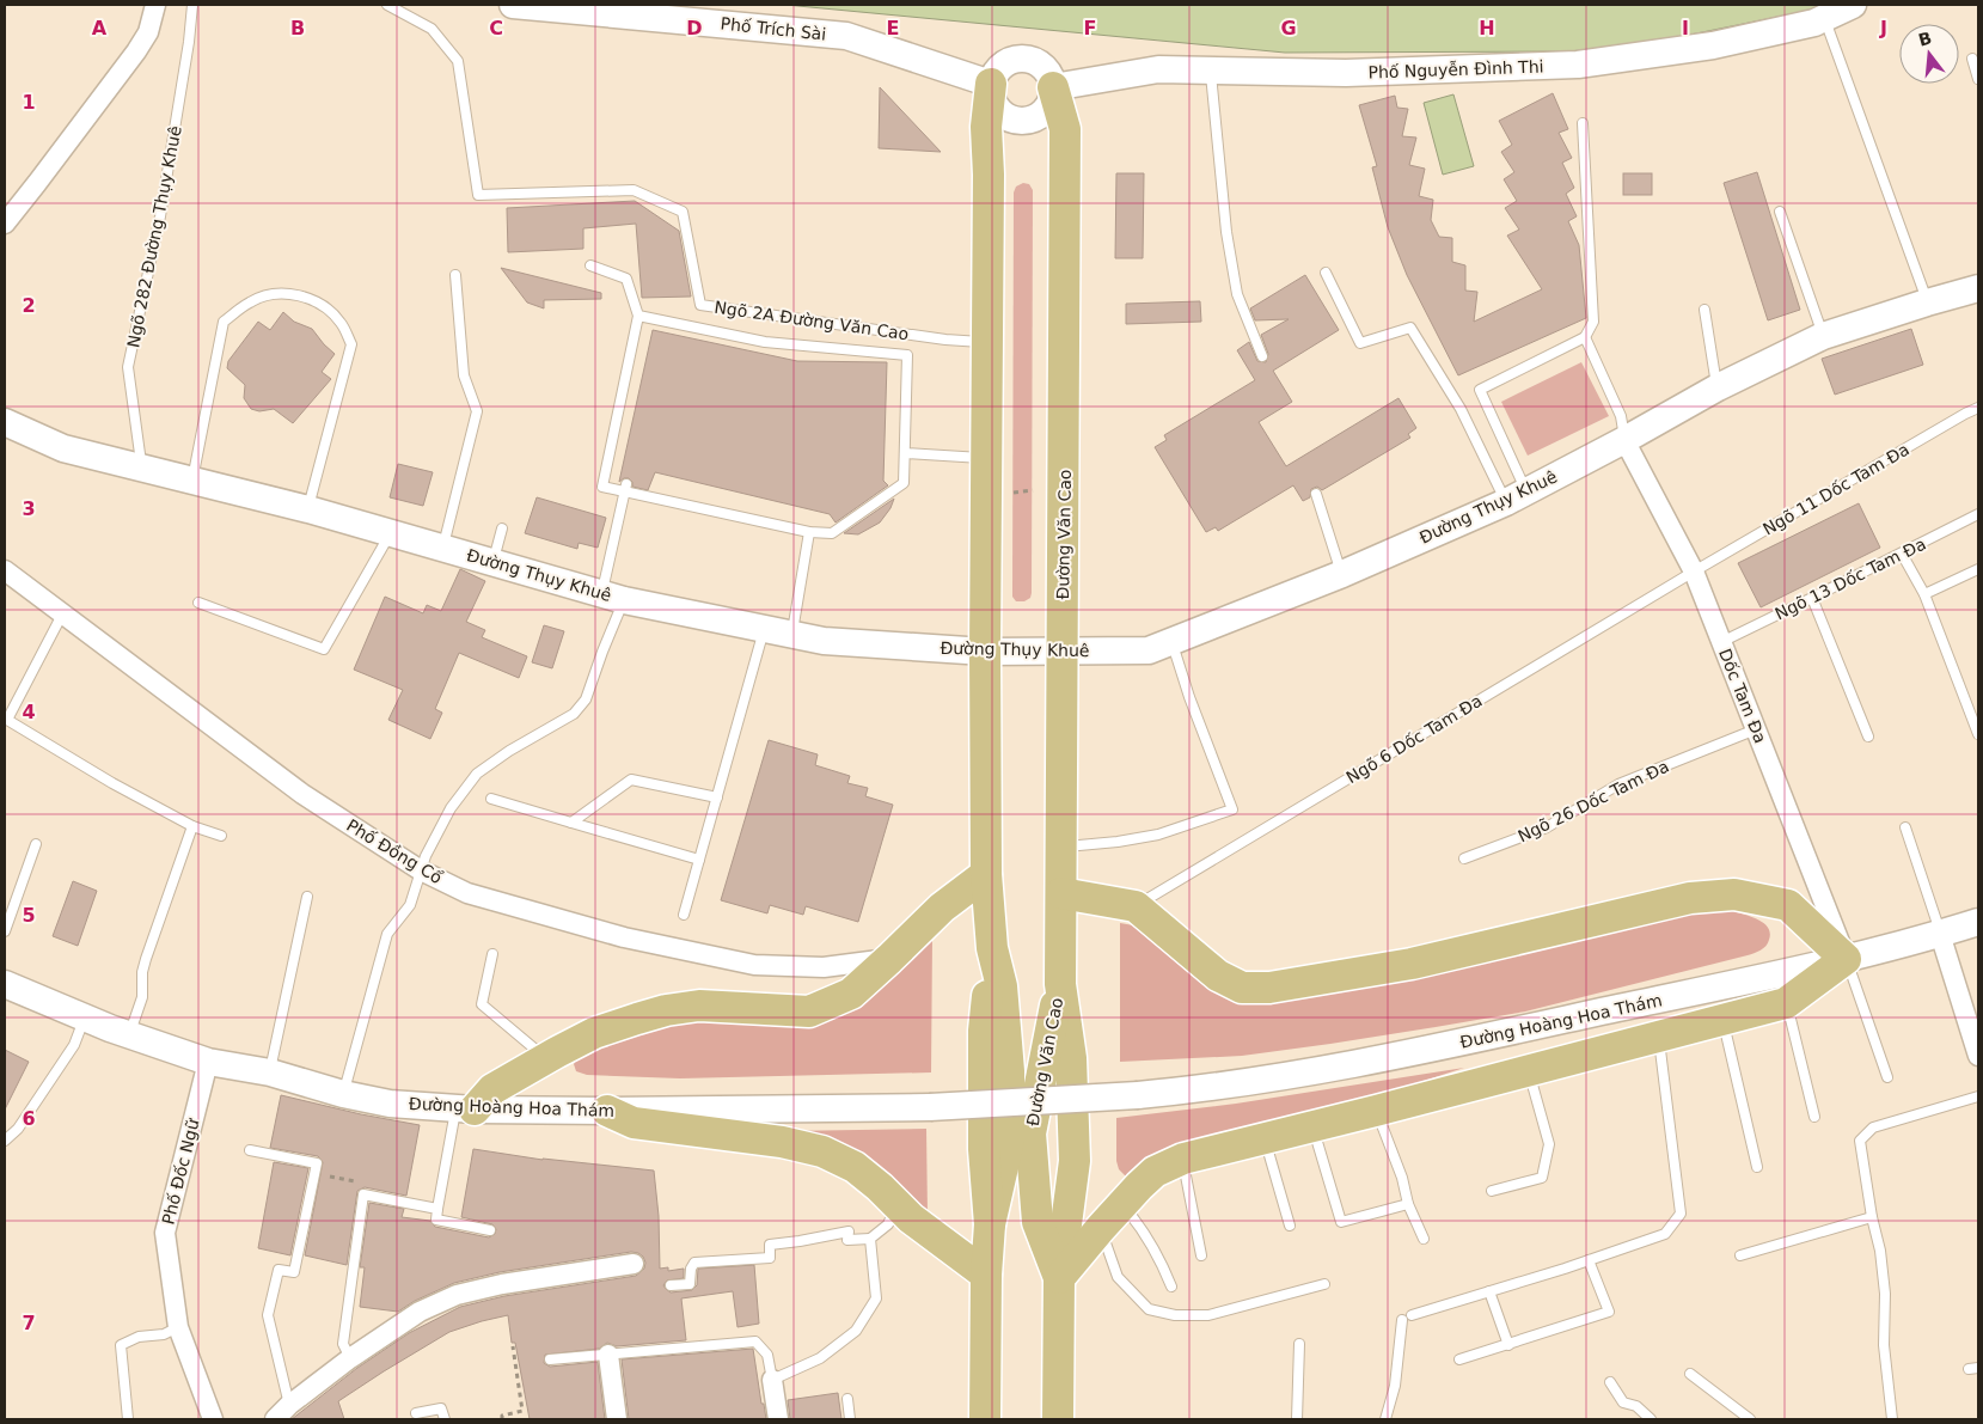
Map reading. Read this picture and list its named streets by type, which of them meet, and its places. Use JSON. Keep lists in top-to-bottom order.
{
  "streets": {
    "main road": [
      "Phố Trích Sài",
      "Phố Nguyễn Đình Thi",
      "Đường Thụy Khuê",
      "Đường Văn Cao",
      "Đường Hoàng Hoa Thám"
    ],
    "street": ["Dốc Tam Đa", "Phố Đồng Cổ", "Phố Đốc Ngữ"],
    "lane": [
      "Ngõ 282 Đường Thụy Khuê",
      "Ngõ 2A Đường Văn Cao",
      "Ngõ 11 Dốc Tam Đa",
      "Ngõ 13 Dốc Tam Đa",
      "Ngõ 6 Dốc Tam Đa",
      "Ngõ 26 Dốc Tam Đa"
    ]
  },
  "crossings": [
    ["Phố Trích Sài", "Phố Nguyễn Đình Thi"],
    ["Phố Trích Sài", "Đường Văn Cao"],
    ["Phố Nguyễn Đình Thi", "Đường Văn Cao"],
    ["Ngõ 282 Đường Thụy Khuê", "Đường Thụy Khuê"],
    ["Ngõ 11 Dốc Tam Đa", "Dốc Tam Đa"],
    ["Ngõ 11 Dốc Tam Đa", "Ngõ 6 Dốc Tam Đa"],
    ["Đường Thụy Khuê", "Đường Văn Cao"],
    ["Đường Thụy Khuê", "Dốc Tam Đa"],
    ["Ngõ 13 Dốc Tam Đa", "Dốc Tam Đa"],
    ["Dốc Tam Đa", "Ngõ 6 Dốc Tam Đa"],
    ["Dốc Tam Đa", "Ngõ 26 Dốc Tam Đa"],
    ["Dốc Tam Đa", "Đường Hoàng Hoa Thám"],
    ["Đường Hoàng Hoa Thám", "Phố Đốc Ngữ"]
  ],
  "north": "top",
  "grid": {
    "columns": [
      "A",
      "B",
      "C",
      "D",
      "E",
      "F",
      "G",
      "H",
      "I",
      "J"
    ],
    "rows": [
      "1",
      "2",
      "3",
      "4",
      "5",
      "6",
      "7"
    ]
  }
}
